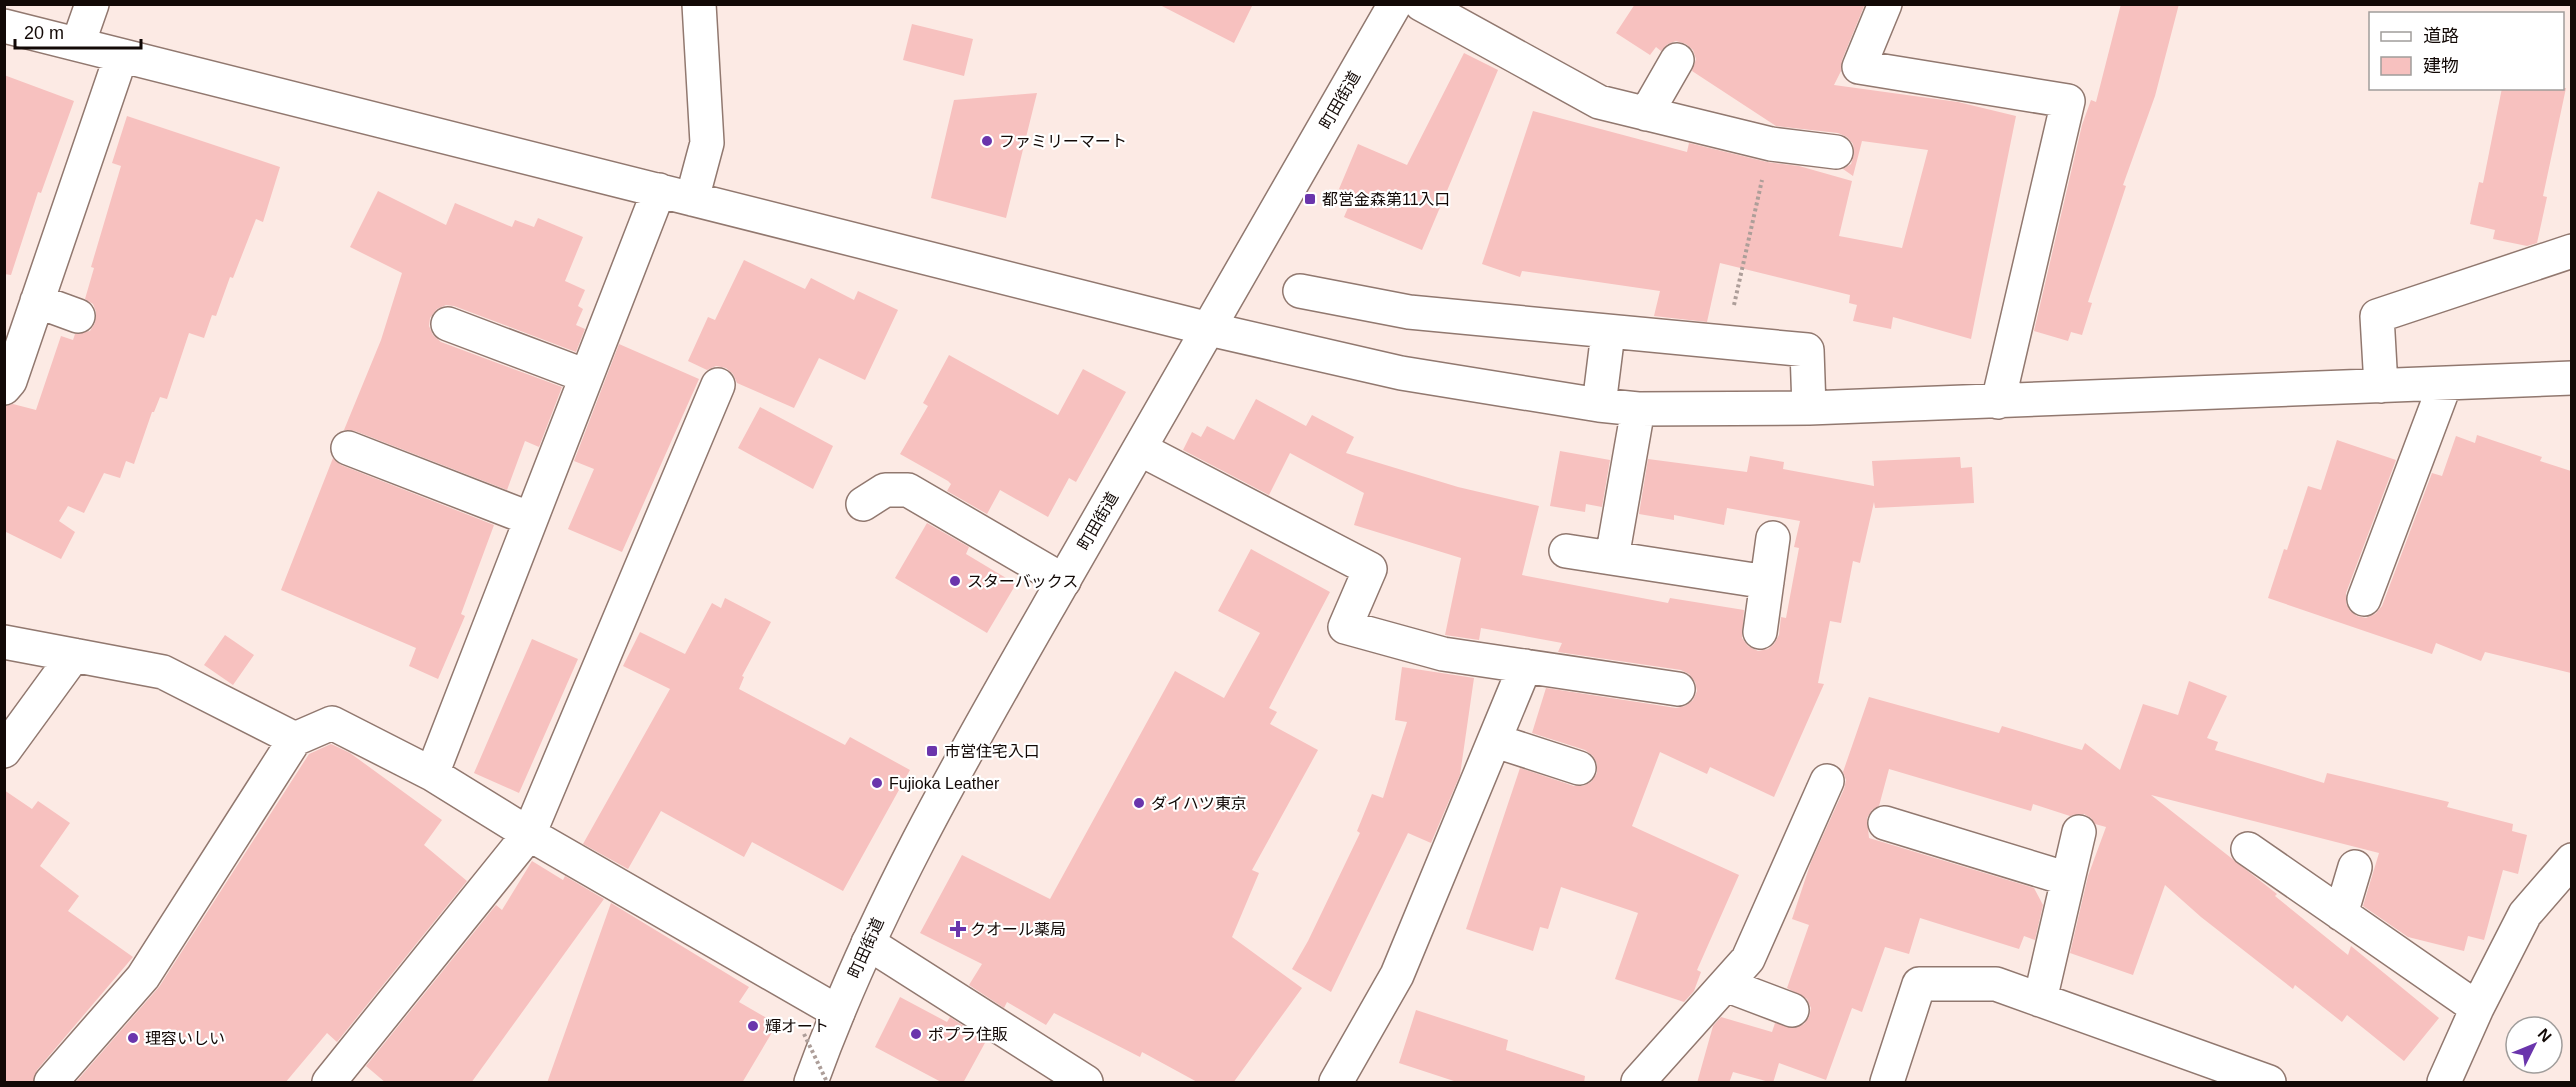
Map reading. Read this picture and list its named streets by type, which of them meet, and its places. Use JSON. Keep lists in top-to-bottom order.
{
  "streets": {
    "street": ["町田街道"]
  },
  "places": {
    "other": [
      "ファミリーマート",
      "スターバックス",
      "Fujioka Leather",
      "ダイハツ東京",
      "輝オート",
      "ポプラ住販",
      "理容いしい"
    ],
    "transit": ["都営金森第11入口", "市営住宅入口"],
    "health": ["クオール薬局"]
  },
  "legend": ["道路", "建物"],
  "scale_bar": "20 m",
  "north": "top right"
}
